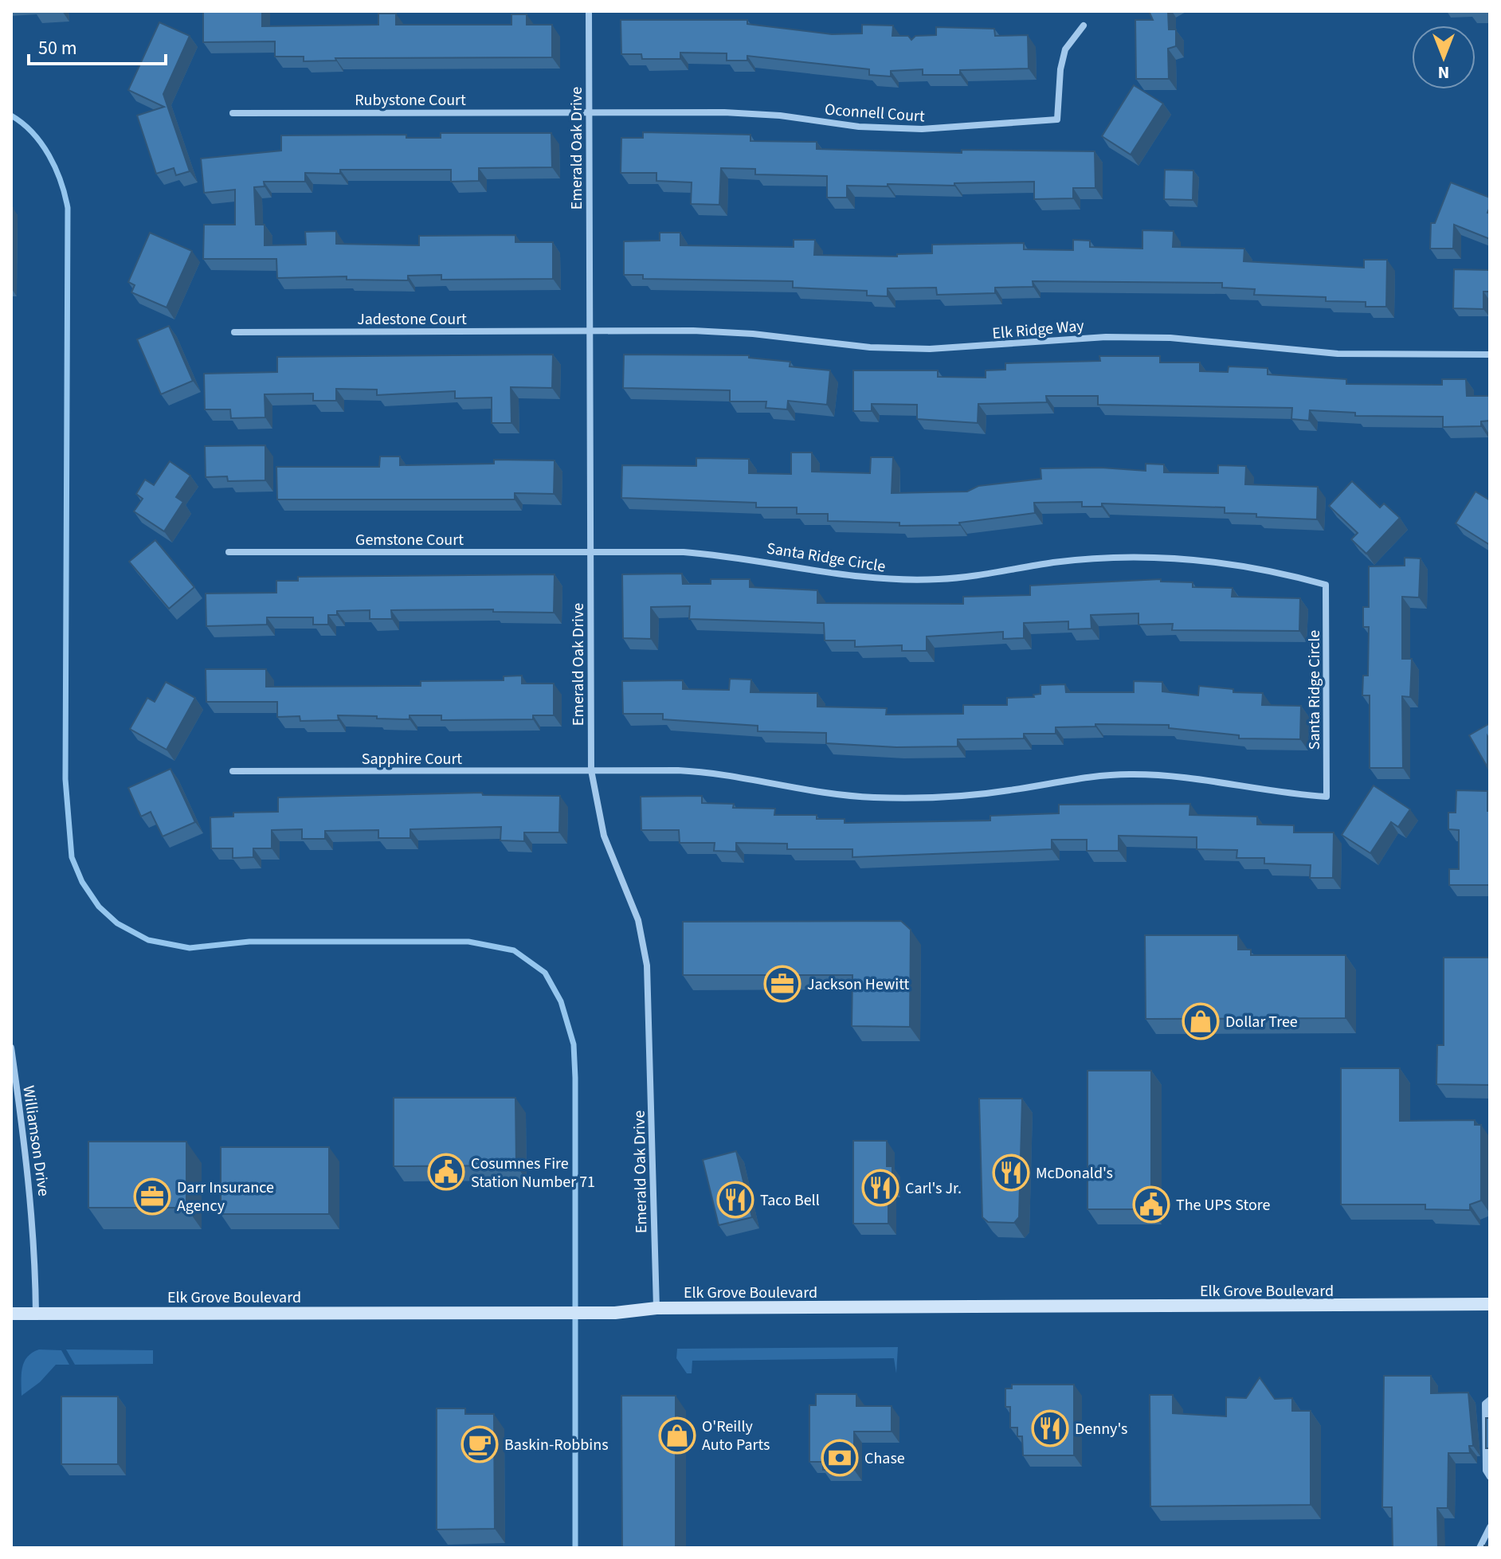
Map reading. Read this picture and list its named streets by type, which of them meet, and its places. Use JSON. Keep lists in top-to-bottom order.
{
  "streets": {
    "main road": ["Elk Grove Boulevard"],
    "street": [
      "Rubystone Court",
      "Oconnell Court",
      "Emerald Oak Drive",
      "Jadestone Court",
      "Elk Ridge Way",
      "Gemstone Court",
      "Santa Ridge Circle",
      "Sapphire Court",
      "Williamson Drive"
    ]
  },
  "crossings": [
    ["Rubystone Court", "Oconnell Court"],
    ["Rubystone Court", "Emerald Oak Drive"],
    ["Oconnell Court", "Emerald Oak Drive"],
    ["Emerald Oak Drive", "Jadestone Court"],
    ["Emerald Oak Drive", "Elk Ridge Way"],
    ["Emerald Oak Drive", "Gemstone Court"],
    ["Emerald Oak Drive", "Santa Ridge Circle"],
    ["Emerald Oak Drive", "Sapphire Court"],
    ["Emerald Oak Drive", "Elk Grove Boulevard"],
    ["Jadestone Court", "Elk Ridge Way"],
    ["Gemstone Court", "Santa Ridge Circle"],
    ["Santa Ridge Circle", "Sapphire Court"],
    ["Williamson Drive", "Elk Grove Boulevard"]
  ],
  "places": {
    "office": ["Jackson Hewitt", "Darr Insurance Agency"],
    "shop": ["Dollar Tree", "O'Reilly Auto Parts"],
    "public building": ["Cosumnes Fire Station Number 71", "The UPS Store"],
    "restaurant": [
      "McDonald's",
      "Carl's Jr.",
      "Taco Bell",
      "Denny's"
    ],
    "cafe": ["Baskin-Robbins"],
    "bank": ["Chase"]
  },
  "scale_bar": "50 m",
  "north": "bottom"
}
